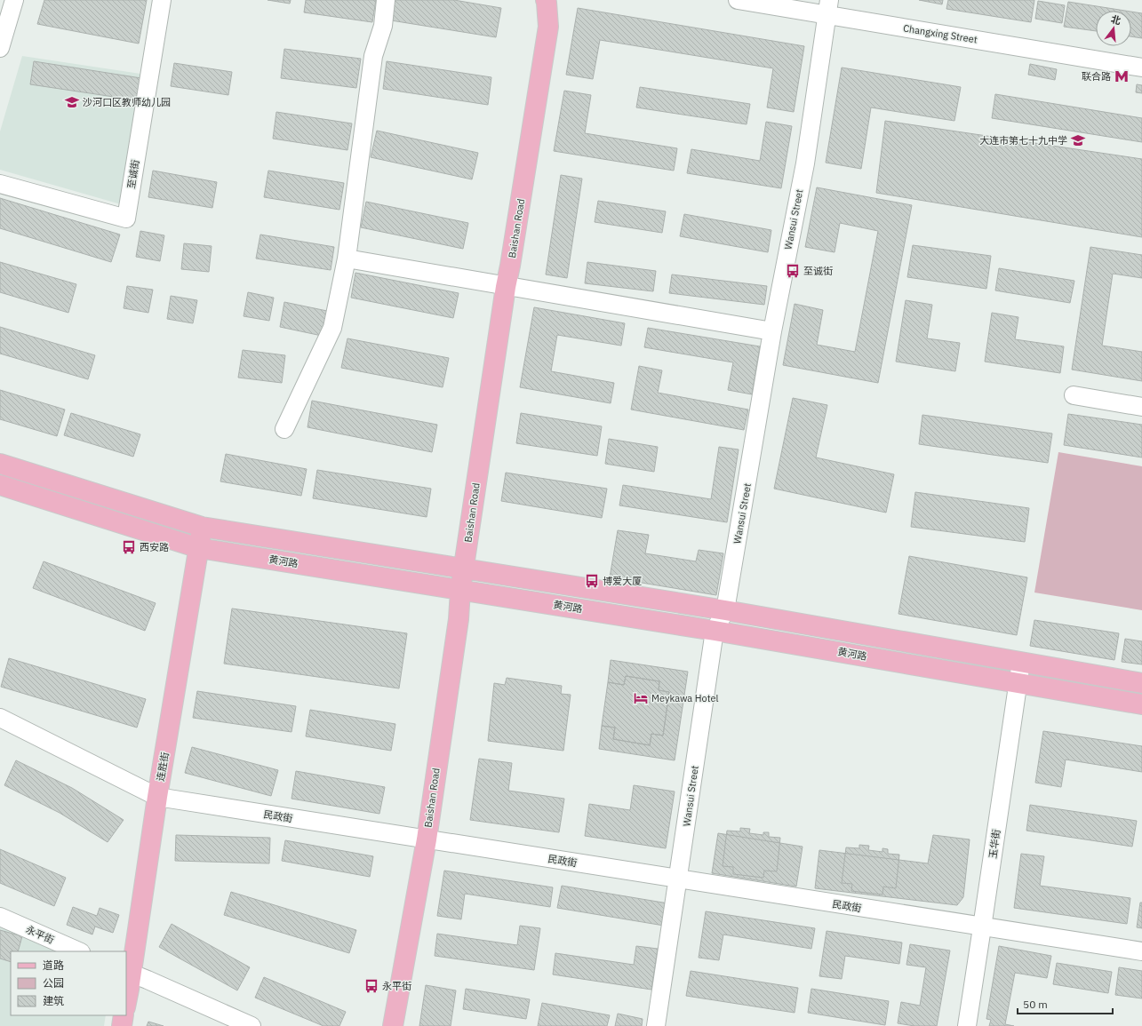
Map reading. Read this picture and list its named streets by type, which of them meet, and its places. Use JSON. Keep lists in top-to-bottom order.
{
  "streets": {
    "main road": ["Baishan Road", "黄河路", "连胜街"],
    "street": [
      "Changxing Street",
      "至诚街",
      "Wansui Street",
      "民政街",
      "玉华街",
      "永平街"
    ]
  },
  "crossings": [
    ["Changxing Street", "Wansui Street"],
    ["Wansui Street", "黄河路"],
    ["Wansui Street", "民政街"],
    ["Baishan Road", "黄河路"],
    ["Baishan Road", "民政街"],
    ["黄河路", "连胜街"],
    ["黄河路", "玉华街"],
    ["连胜街", "民政街"],
    ["民政街", "玉华街"]
  ],
  "places": {
    "metro station": ["联合路"],
    "school or university": ["沙河口区教师幼儿园", "大连市第七十九中学"],
    "bus stop": [
      "至诚街",
      "西安路",
      "博爱大厦",
      "永平街"
    ],
    "hotel": ["Meykawa Hotel"]
  },
  "legend": ["道路", "公园", "建筑"],
  "scale_bar": "50 m",
  "north": "top"
}
